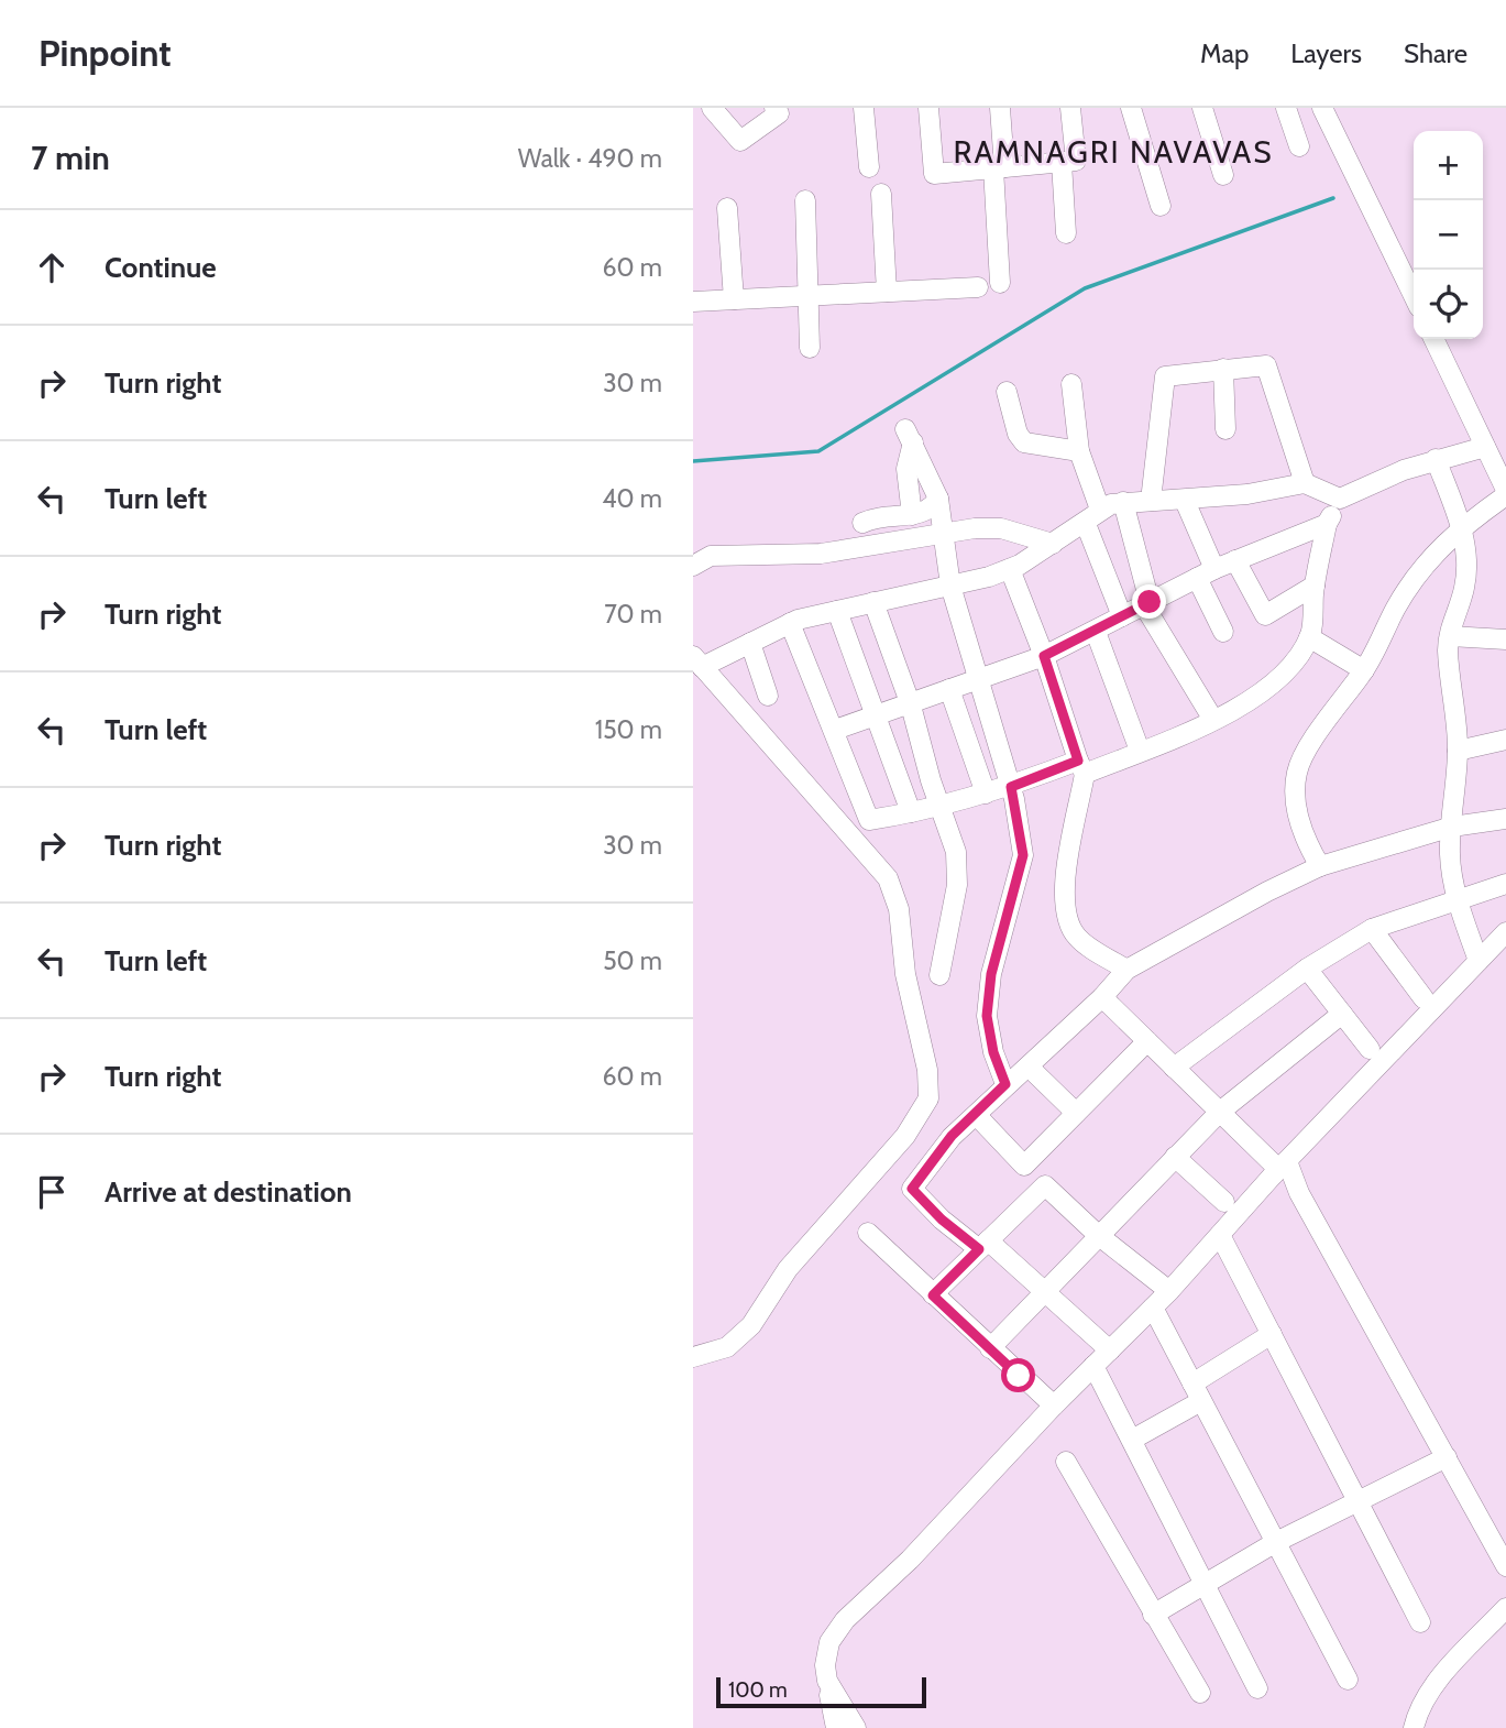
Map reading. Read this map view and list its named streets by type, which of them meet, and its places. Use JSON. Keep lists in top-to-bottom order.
{
  "districts": ["RAMNAGRI NAVAVAS"],
  "scale_bar": "100 m",
  "page": {
    "header": "Pinpoint",
    "nav": ["Map", "Layers", "Share"],
    "heading": ["7 min", "Walk · 490 m"],
    "map_buttons": ["+", "−"],
    "list": [
      ["Continue", "60 m"],
      ["Turn right", "30 m"],
      ["Turn left", "40 m"],
      ["Turn right", "70 m"],
      ["Turn left", "150 m"],
      ["Turn right", "30 m"],
      ["Turn left", "50 m"],
      ["Turn right", "60 m"],
      "Arrive at destination"
    ],
    "scale": "100 m"
  }
}
